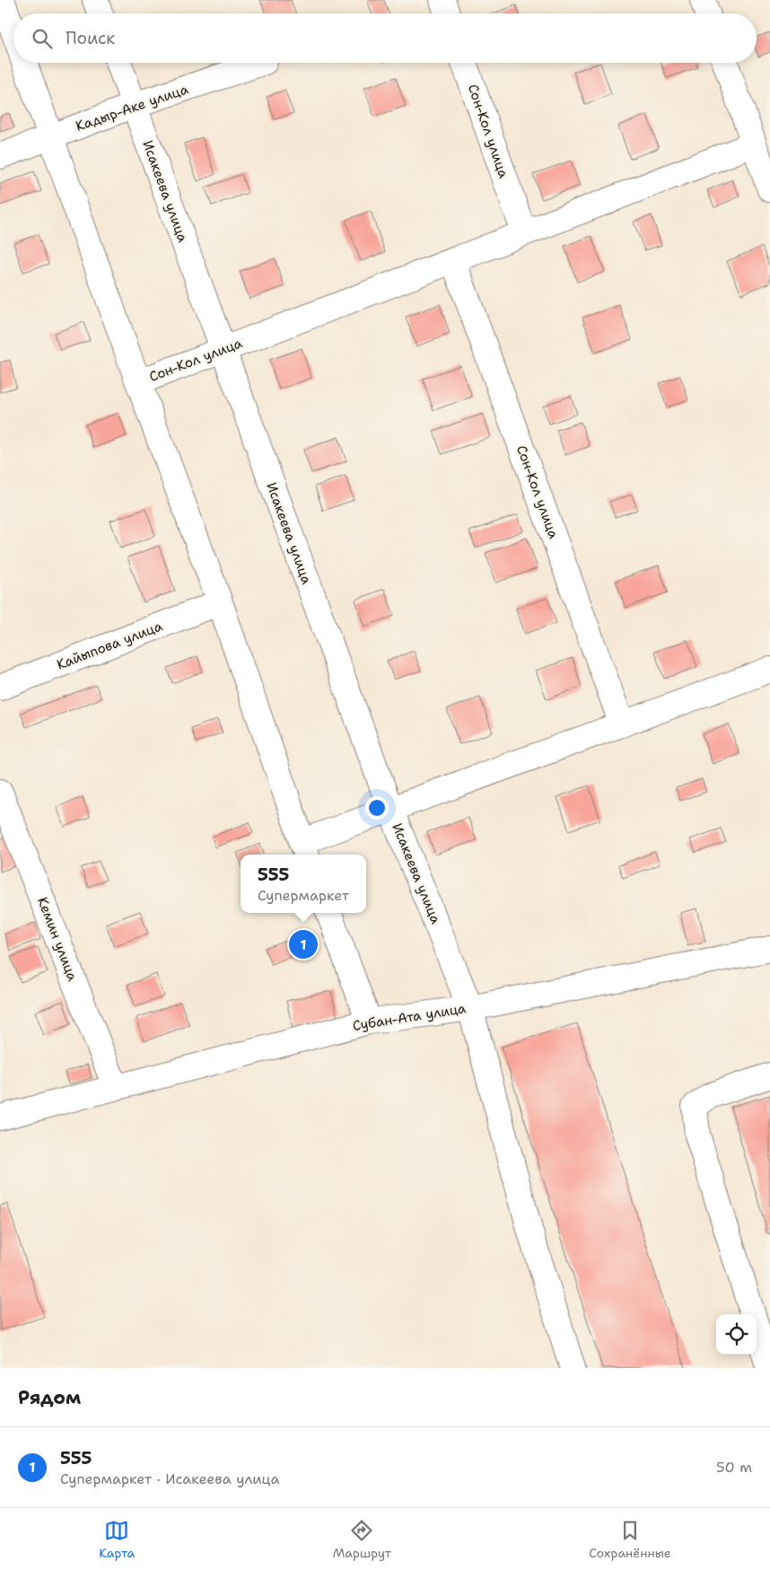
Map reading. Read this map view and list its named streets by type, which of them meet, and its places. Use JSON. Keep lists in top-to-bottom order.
{
  "streets": {
    "street": [
      "Кадыр-Аке улица",
      "Сон-Кол улица",
      "Исакеева улица",
      "Кайыпова улица",
      "Кемин улица",
      "Субан-Ата улица"
    ]
  },
  "crossings": [
    ["Кадыр-Аке улица", "Исакеева улица"],
    ["Сон-Кол улица", "Исакеева улица"],
    ["Исакеева улица", "Субан-Ата улица"],
    ["Кемин улица", "Субан-Ата улица"]
  ],
  "page": {
    "search": "Поиск",
    "popup": ["555", "Супермаркет"],
    "pins": "1",
    "heading": "Рядом",
    "list": [
      {
        "mark": "1",
        "name": "555",
        "note": "Супермаркет · Исакеева улица",
        "value": "50 m"
      }
    ],
    "nav": ["Карта", "Маршрут", "Сохранённые"]
  }
}
